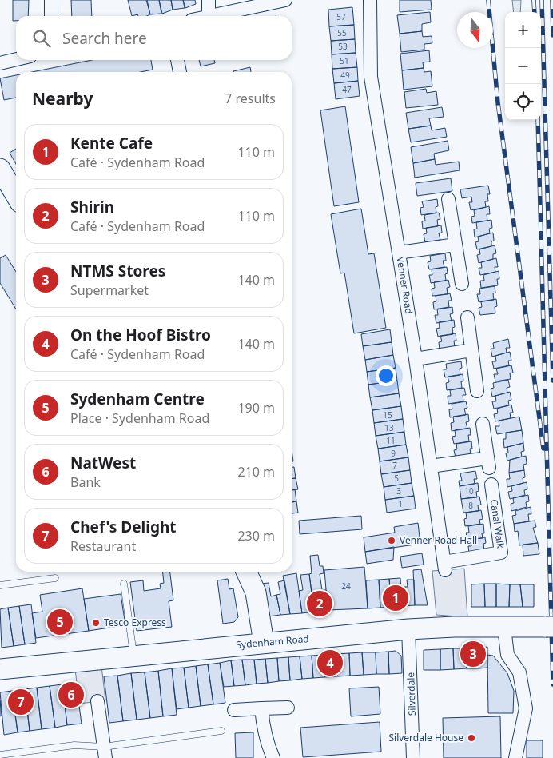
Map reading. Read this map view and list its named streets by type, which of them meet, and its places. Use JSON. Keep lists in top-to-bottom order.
{
  "streets": {
    "main road": ["Sydenham Road"],
    "street": ["Venner Road", "Canal Walk", "Silverdale"]
  },
  "crossings": [
    ["Venner Road", "Canal Walk"],
    ["Sydenham Road", "Silverdale"]
  ],
  "places": ["Venner Road Hall", "Tesco Express", "Silverdale House"],
  "house_numbers": [
    "57",
    "55",
    "53",
    "51",
    "49",
    "47",
    "15",
    "13",
    "11",
    "9",
    "7",
    "5",
    "3",
    "10",
    "1",
    "8",
    "24"
  ],
  "north": "bottom",
  "page": {
    "map_buttons": ["+", "−"],
    "search": "Search here",
    "heading": ["Nearby", "7 results"],
    "list": [
      {
        "mark": "1",
        "name": "Kente Cafe",
        "note": "Café · Sydenham Road",
        "value": "110 m"
      },
      {
        "mark": "2",
        "name": "Shirin",
        "note": "Café · Sydenham Road",
        "value": "110 m"
      },
      {
        "mark": "3",
        "name": "NTMS Stores",
        "note": "Supermarket",
        "value": "140 m"
      },
      {
        "mark": "4",
        "name": "On the Hoof Bistro",
        "note": "Café · Sydenham Road",
        "value": "140 m"
      },
      {
        "mark": "5",
        "name": "Sydenham Centre",
        "note": "Place · Sydenham Road",
        "value": "190 m"
      },
      {
        "mark": "6",
        "name": "NatWest",
        "note": "Bank",
        "value": "210 m"
      },
      {
        "mark": "7",
        "name": "Chef's Delight",
        "note": "Restaurant",
        "value": "230 m"
      }
    ],
    "pins": [
      "1",
      "2",
      "5",
      "3",
      "4",
      "6",
      "7"
    ]
  }
}
